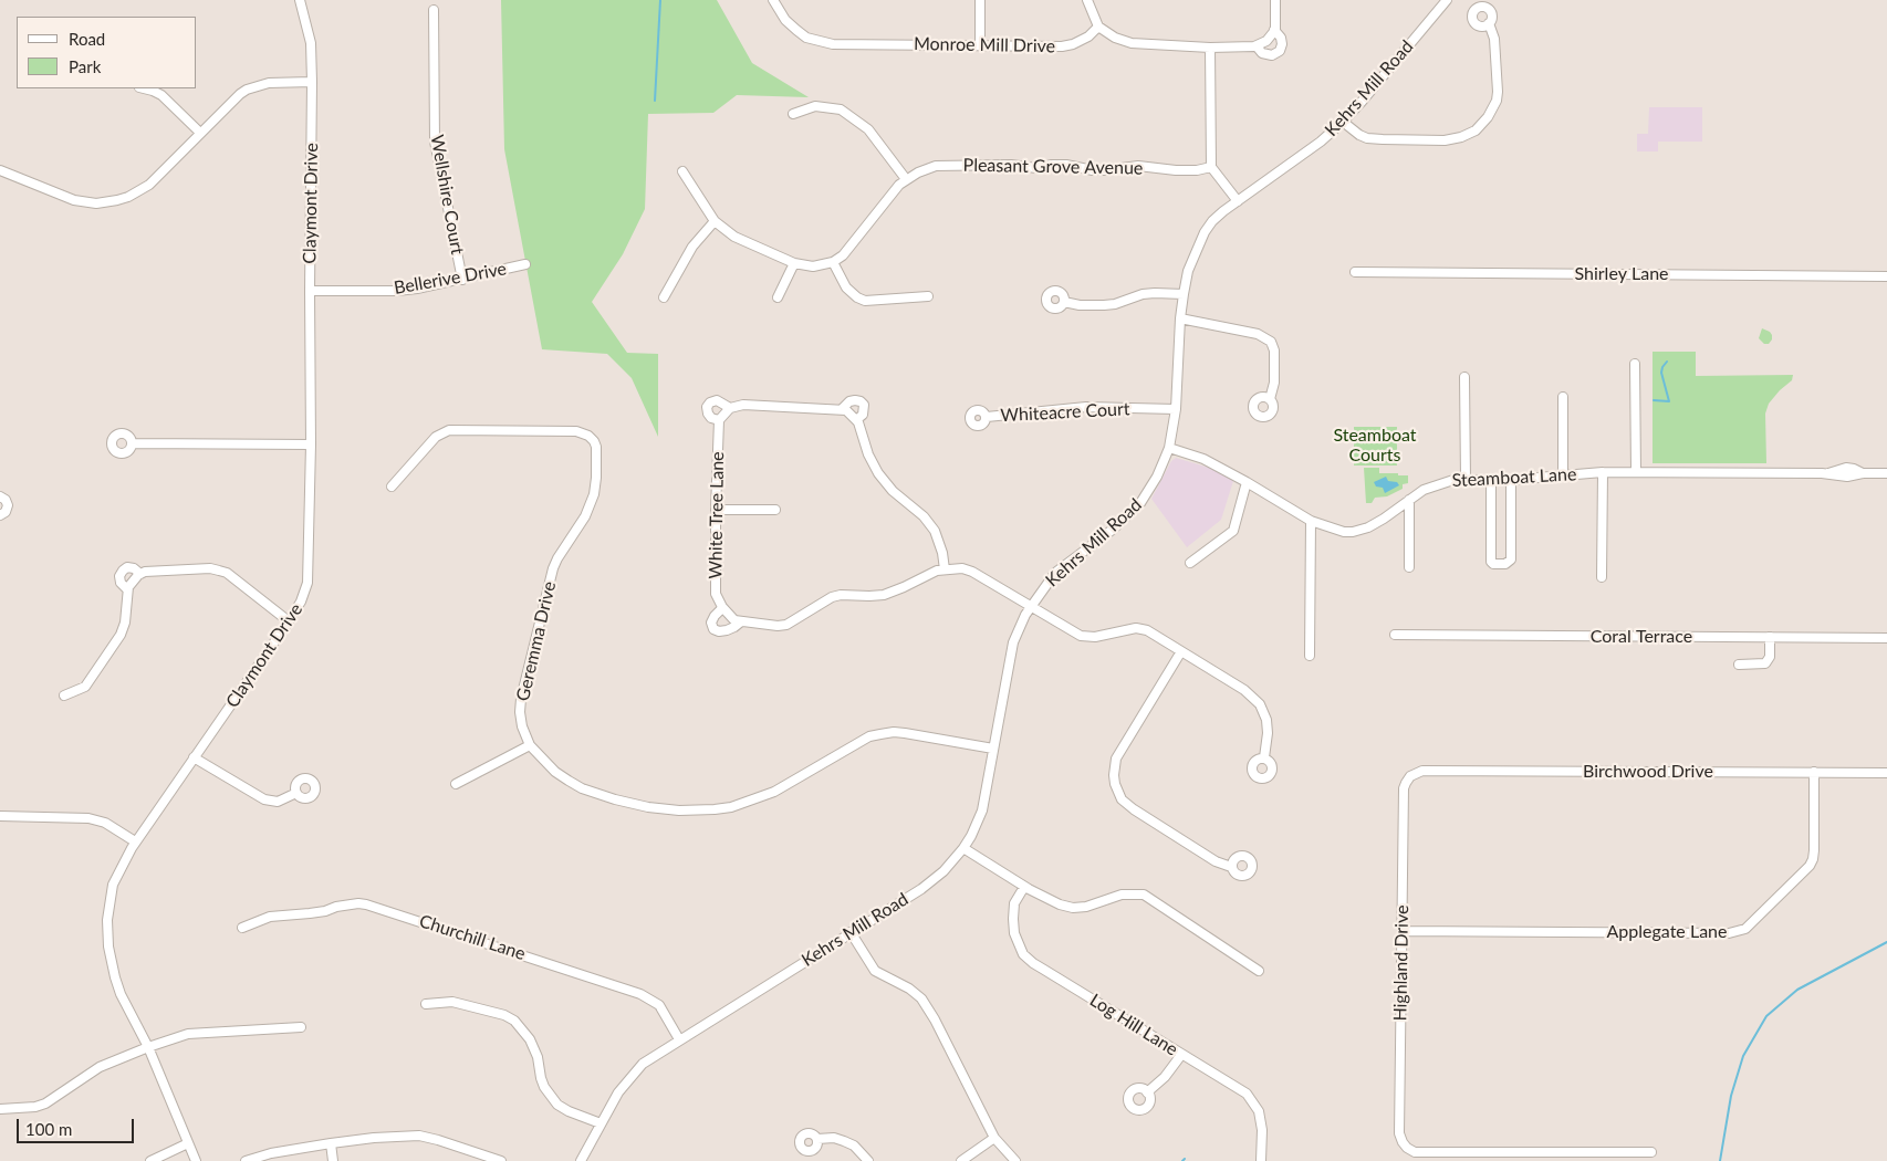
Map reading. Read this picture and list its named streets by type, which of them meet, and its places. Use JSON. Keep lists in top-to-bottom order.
{
  "streets": {
    "street": [
      "Monroe Mill Drive",
      "Kehrs Mill Road",
      "Pleasant Grove Avenue",
      "Wellshire Court",
      "Claymont Drive",
      "Shirley Lane",
      "Bellerive Drive",
      "Whiteacre Court",
      "Steamboat Lane",
      "White Tree Lane",
      "Coral Terrace",
      "Geremma Drive",
      "Birchwood Drive",
      "Applegate Lane",
      "Churchill Lane",
      "Highland Drive",
      "Log Hill Lane"
    ]
  },
  "crossings": [
    ["Kehrs Mill Road", "Whiteacre Court"],
    ["Kehrs Mill Road", "Steamboat Lane"],
    ["Kehrs Mill Road", "Geremma Drive"],
    ["Kehrs Mill Road", "Churchill Lane"],
    ["Wellshire Court", "Bellerive Drive"],
    ["Claymont Drive", "Bellerive Drive"],
    ["Birchwood Drive", "Applegate Lane"],
    ["Birchwood Drive", "Highland Drive"],
    ["Applegate Lane", "Highland Drive"]
  ],
  "parks": ["Steamboat Courts"],
  "legend": ["Road", "Park"],
  "scale_bar": "100 m"
}
